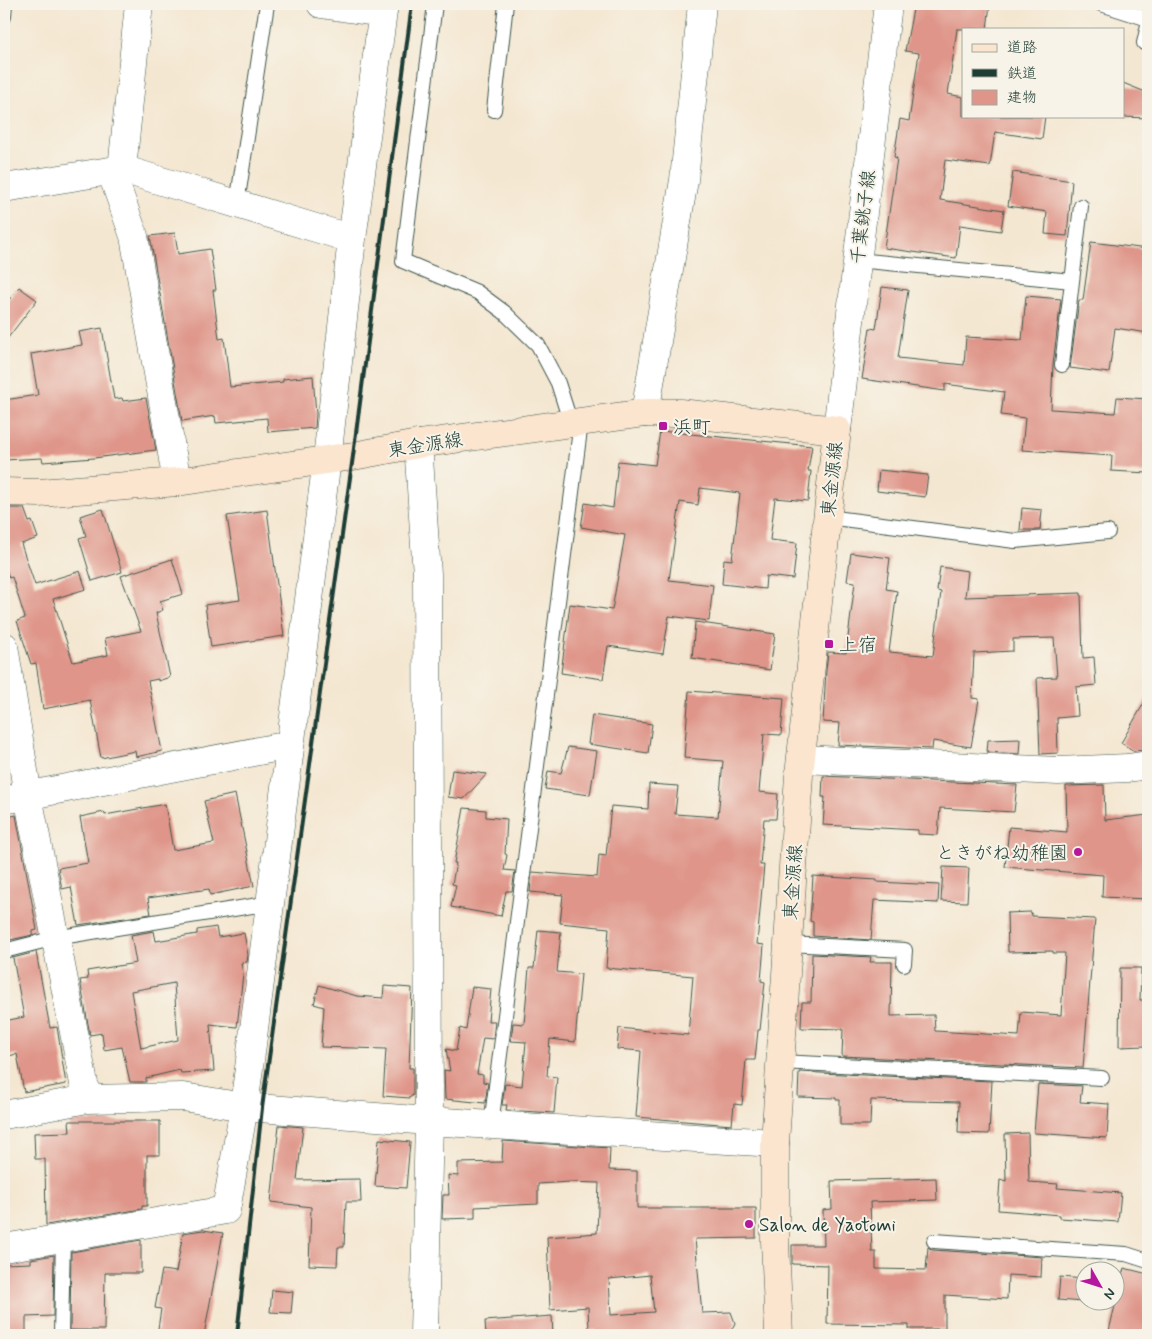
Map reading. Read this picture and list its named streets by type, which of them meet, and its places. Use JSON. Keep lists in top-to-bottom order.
{
  "streets": {
    "main road": ["東金源線"],
    "street": ["千葉銚子線"]
  },
  "crossings": [
    ["千葉銚子線", "東金源線"]
  ],
  "places": {
    "transit": ["浜町", "上宿"],
    "other": ["ときがね幼稚園", "Salon de Yaotomi"]
  },
  "legend": ["道路", "鉄道", "建物"],
  "north": "bottom right"
}
